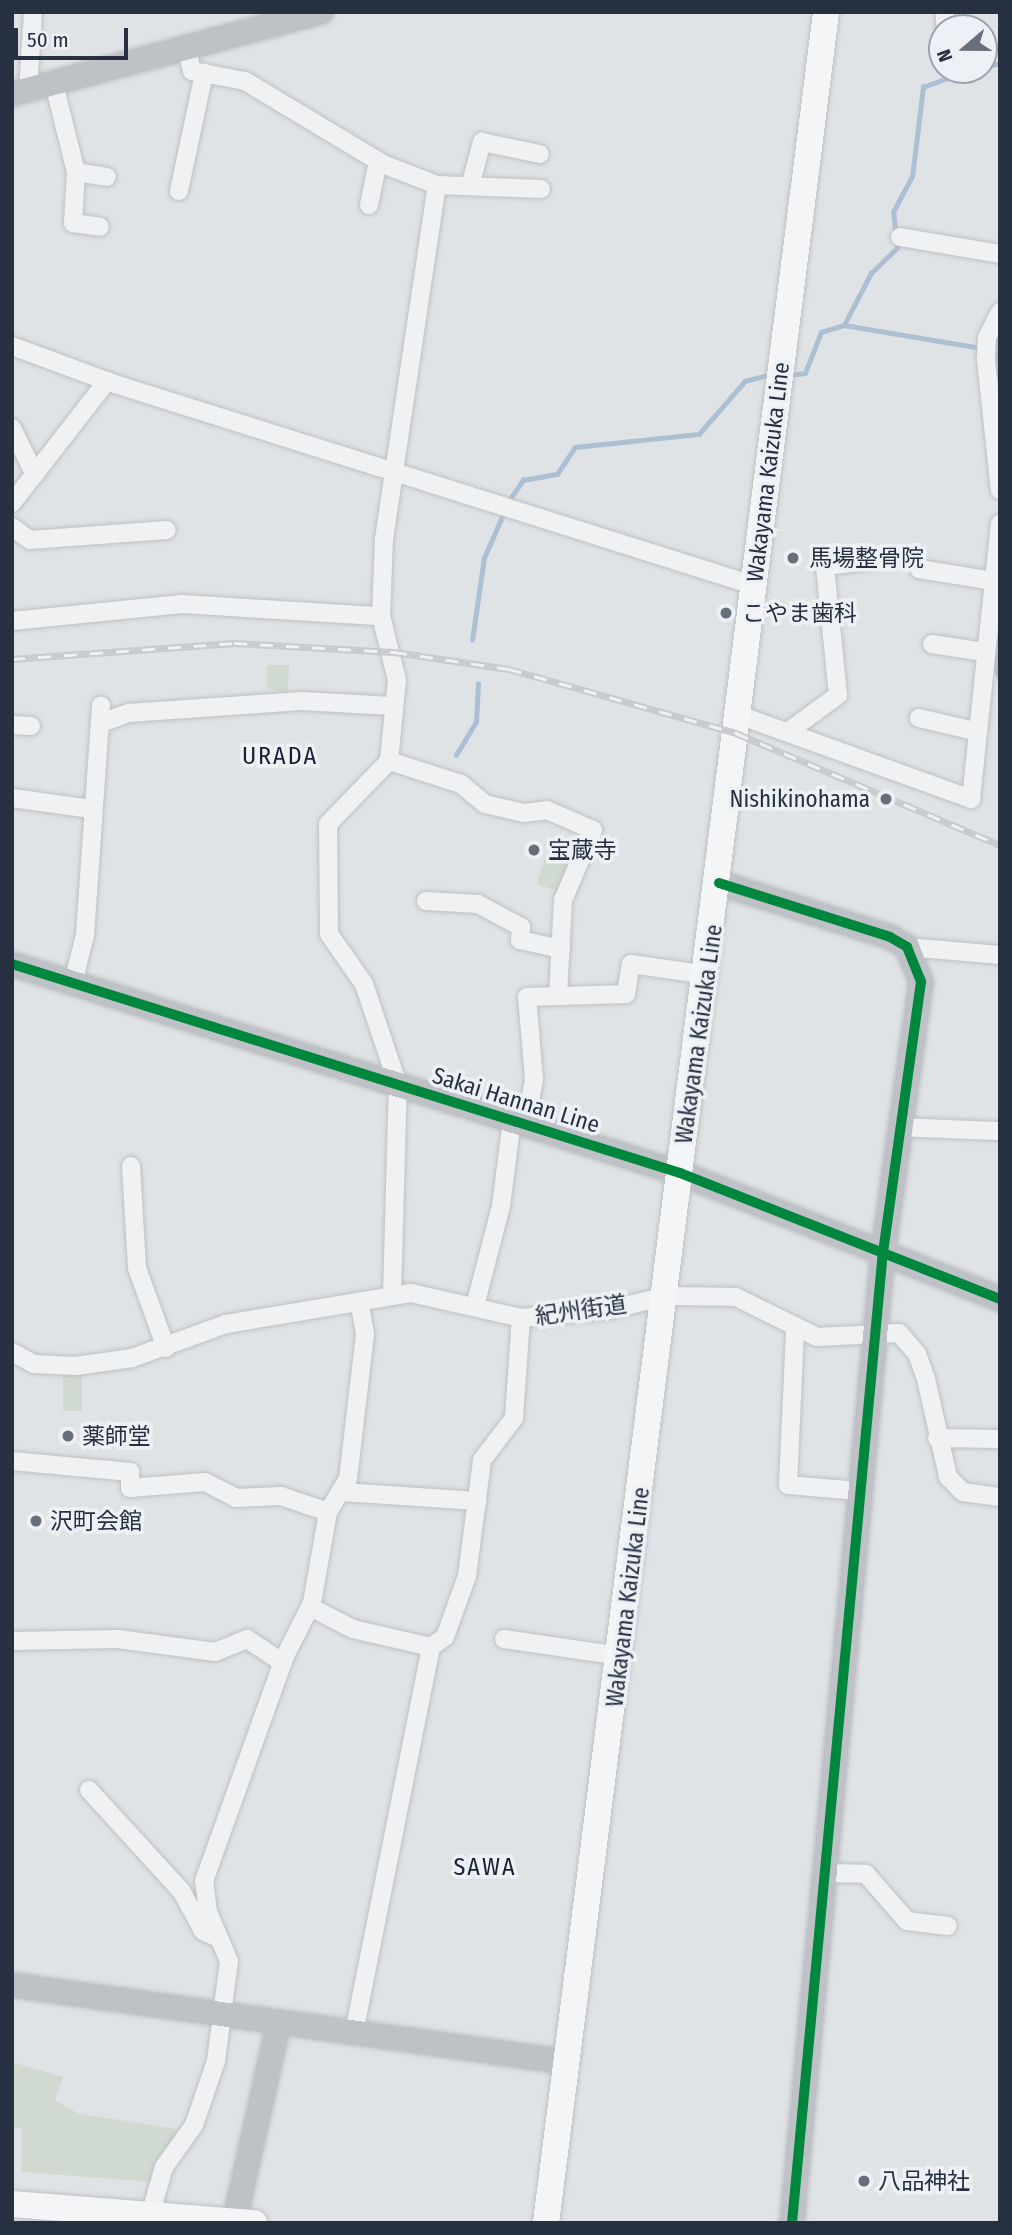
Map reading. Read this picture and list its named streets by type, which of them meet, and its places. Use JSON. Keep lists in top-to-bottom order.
{
  "streets": {
    "main road": ["Wakayama Kaizuka Line"],
    "street": ["Sakai Hannan Line", "紀州街道"]
  },
  "crossings": [
    ["Wakayama Kaizuka Line", "Sakai Hannan Line"],
    ["Wakayama Kaizuka Line", "紀州街道"]
  ],
  "districts": ["URADA", "SAWA"],
  "places": [
    "馬場整骨院",
    "こやま歯科",
    "Nishikinohama",
    "宝蔵寺",
    "薬師堂",
    "沢町会館",
    "八品神社"
  ],
  "scale_bar": "50 m",
  "north": "left"
}
